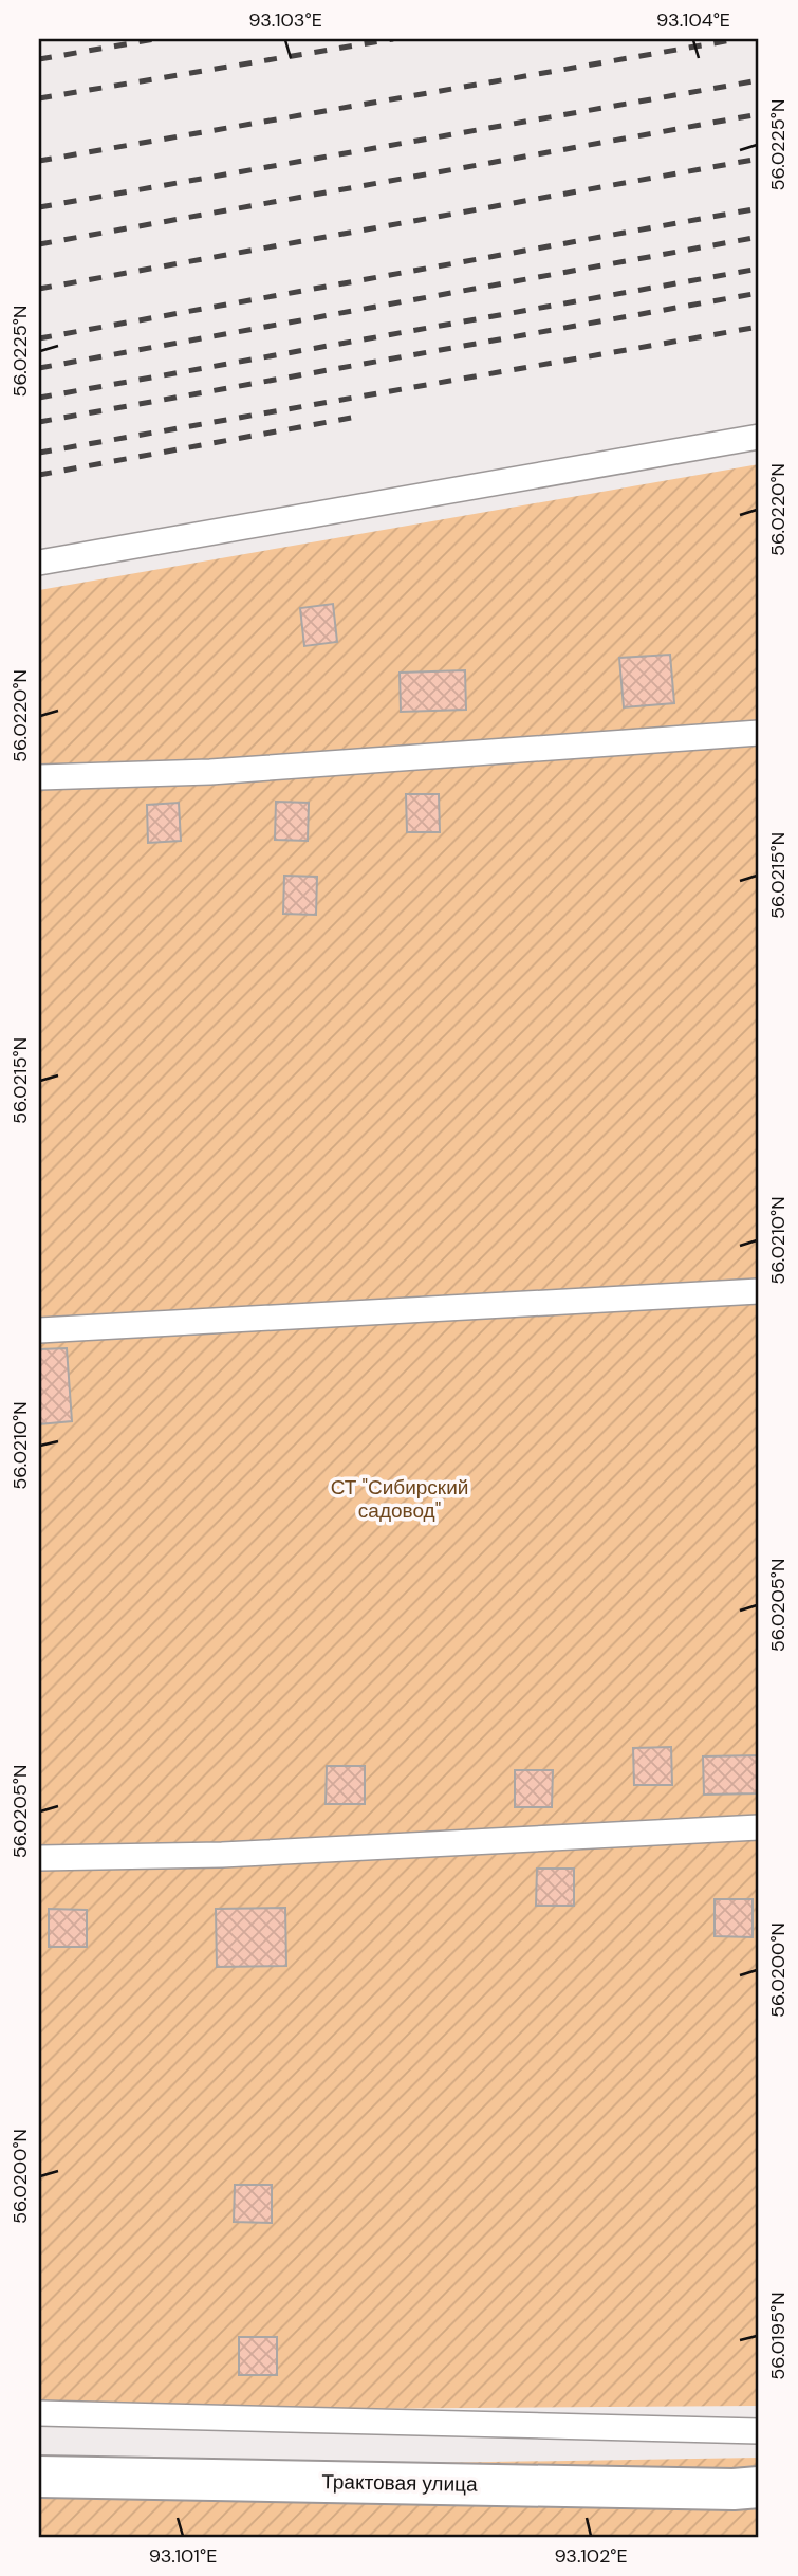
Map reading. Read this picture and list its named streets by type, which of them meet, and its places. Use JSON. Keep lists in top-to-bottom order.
{
  "streets": {
    "street": ["Трактовая улица"]
  },
  "parks": ["СТ \"Сибирский садовод\""],
  "coordinates": [
    "93.103°E",
    "93.104°E",
    "56.0225°N",
    "56.0220°N",
    "56.0215°N",
    "56.0210°N",
    "56.0205°N",
    "56.0200°N",
    "56.0195°N",
    "93.101°E",
    "93.102°E"
  ]
}
